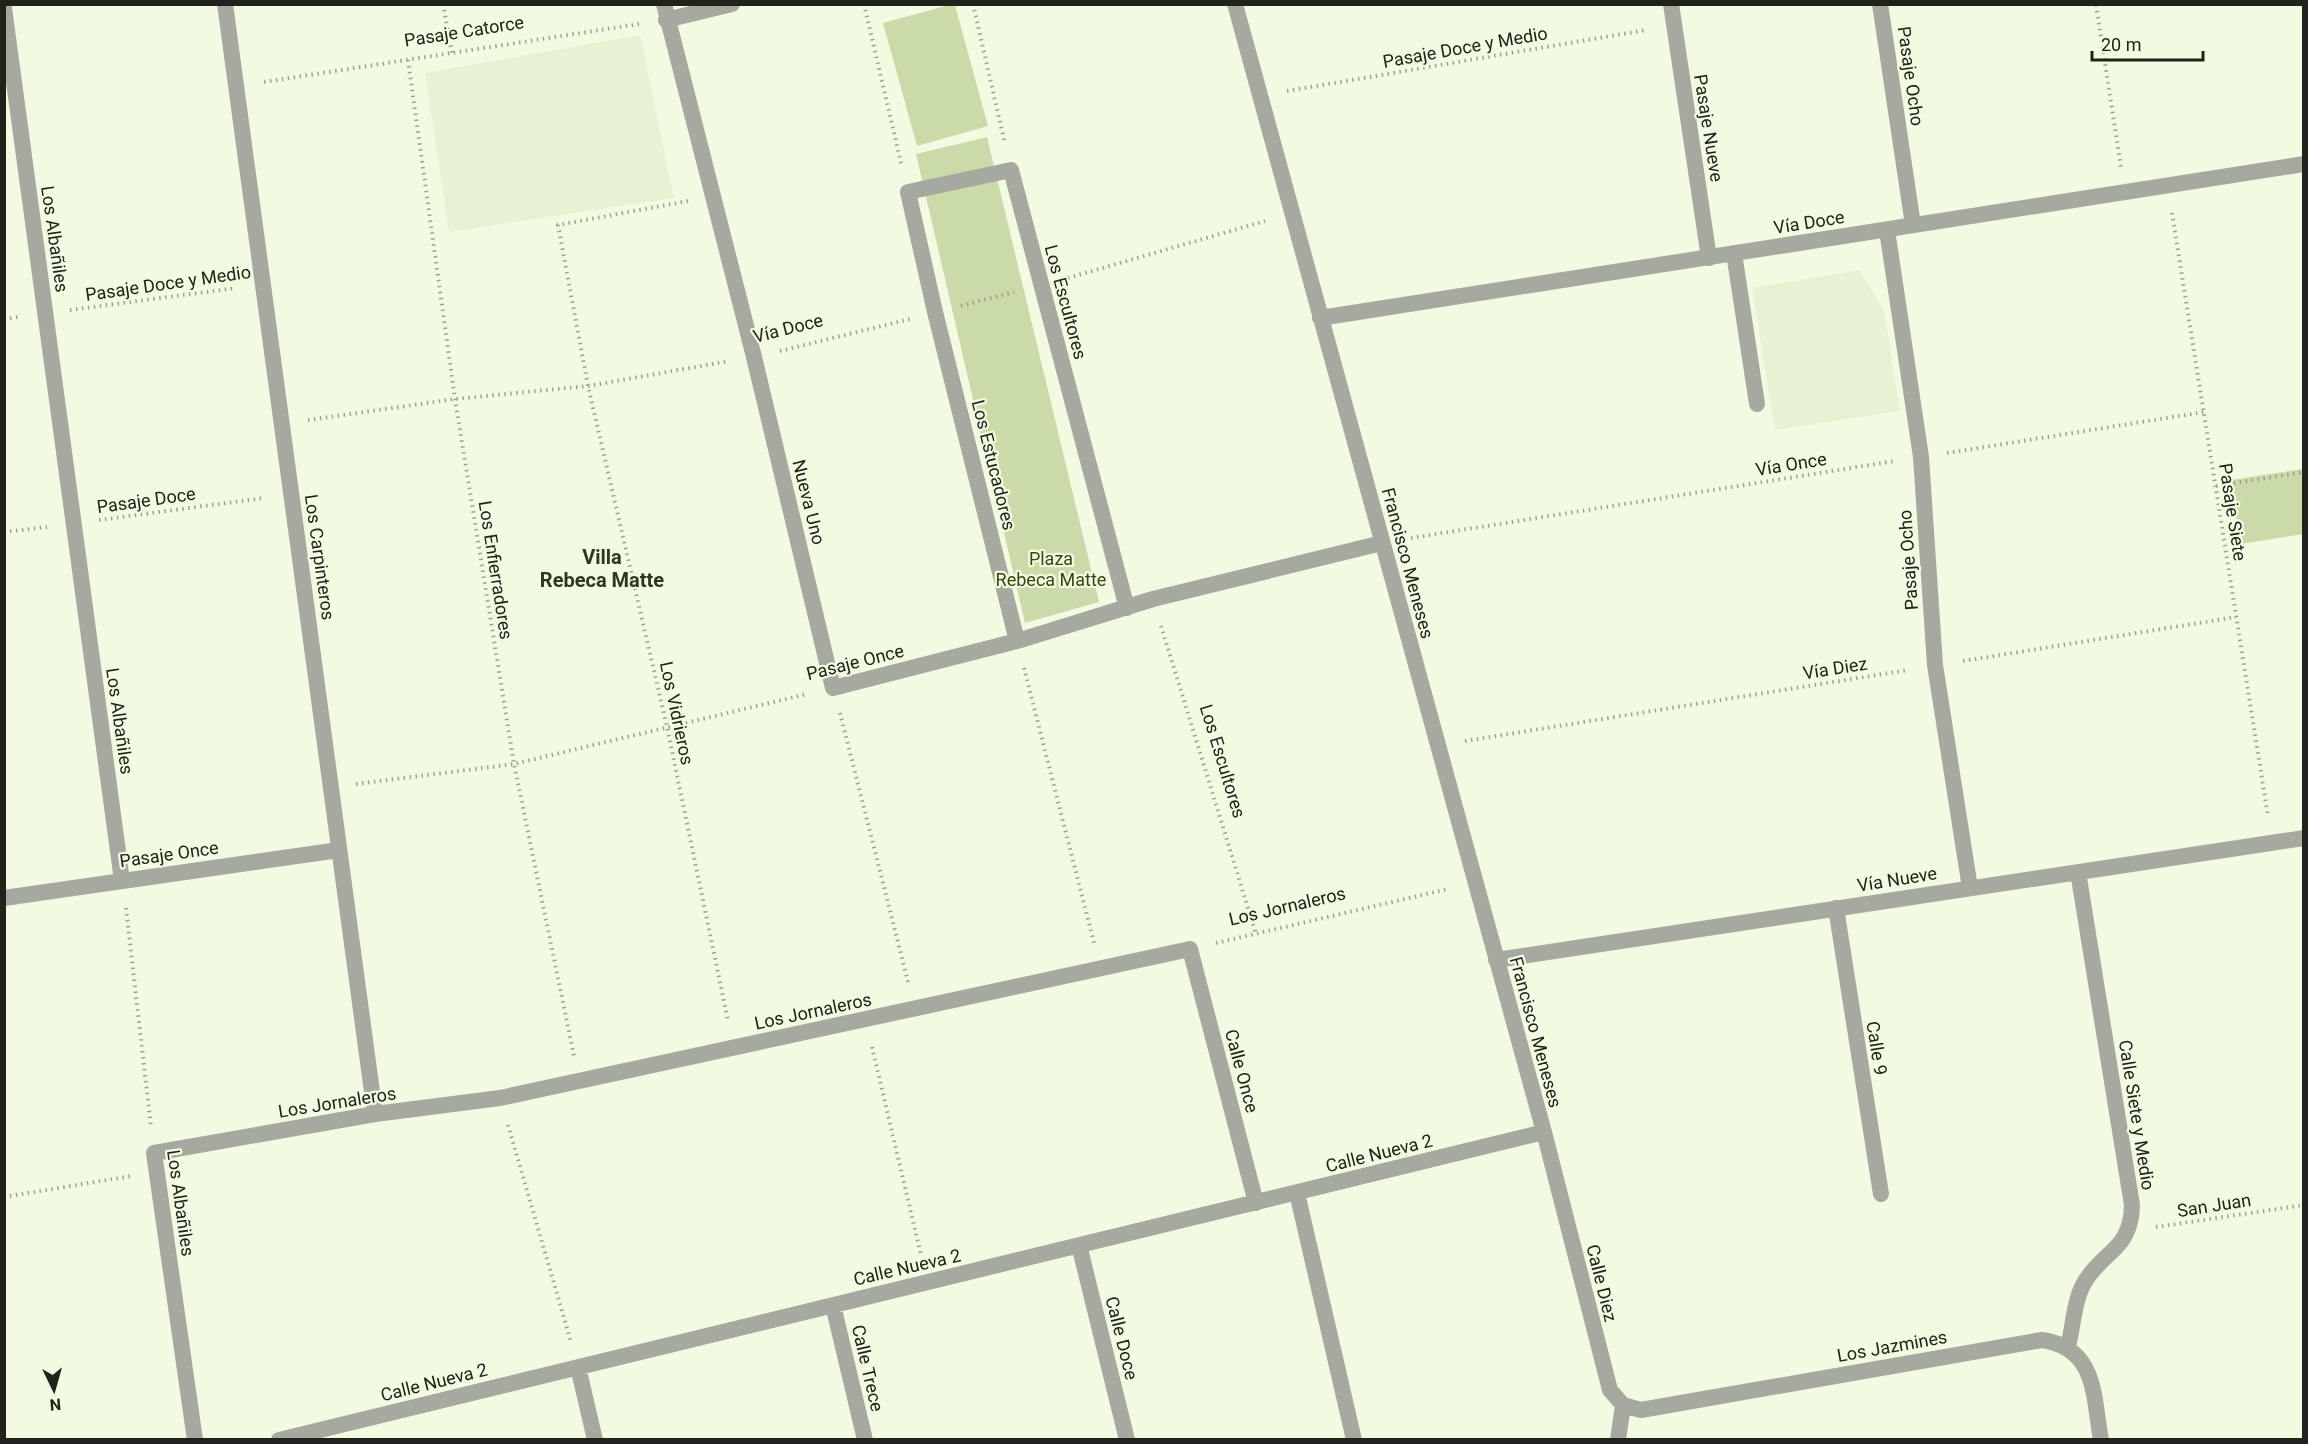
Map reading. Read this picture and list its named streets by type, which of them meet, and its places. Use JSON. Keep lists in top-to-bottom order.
{
  "streets": {
    "street": [
      "Pasaje Ocho",
      "Pasaje Nueve",
      "Vía Doce",
      "Los Albañiles",
      "Los Escultores",
      "Los Estucadores",
      "Nueva Uno",
      "Los Carpinteros",
      "Francisco Meneses",
      "Pasaje Once",
      "Vía Nueve",
      "Los Jornaleros",
      "Calle 9",
      "Calle Once",
      "Calle Siete y Medio",
      "Calle Nueva 2",
      "Calle Diez",
      "Calle Doce",
      "Los Jazmines",
      "Calle Trece"
    ],
    "path": [
      "Pasaje Catorce",
      "Pasaje Doce y Medio",
      "Vía Once",
      "Pasaje Doce",
      "Pasaje Siete",
      "Los Enfierradores",
      "Vía Diez",
      "Los Vidrieros",
      "San Juan"
    ]
  },
  "crossings": [
    ["Pasaje Catorce", "Nueva Uno"],
    ["Pasaje Catorce", "Los Carpinteros"],
    ["Pasaje Catorce", "Los Enfierradores"],
    ["Pasaje Doce y Medio", "Pasaje Nueve"],
    ["Pasaje Doce y Medio", "Los Albañiles"],
    ["Pasaje Doce y Medio", "Los Carpinteros"],
    ["Pasaje Doce y Medio", "Francisco Meneses"],
    ["Pasaje Ocho", "Vía Doce"],
    ["Pasaje Ocho", "Vía Once"],
    ["Pasaje Ocho", "Vía Diez"],
    ["Pasaje Ocho", "Vía Nueve"],
    ["Pasaje Nueve", "Vía Doce"],
    ["Vía Doce", "Los Escultores"],
    ["Vía Doce", "Los Estucadores"],
    ["Vía Doce", "Nueva Uno"],
    ["Vía Doce", "Pasaje Siete"],
    ["Vía Doce", "Los Carpinteros"],
    ["Vía Doce", "Francisco Meneses"],
    ["Vía Doce", "Los Enfierradores"],
    ["Vía Doce", "Los Vidrieros"],
    ["Los Albañiles", "Pasaje Doce"],
    ["Los Albañiles", "Pasaje Once"],
    ["Los Albañiles", "Los Jornaleros"],
    ["Los Escultores", "Pasaje Once"],
    ["Los Escultores", "Los Jornaleros"],
    ["Vía Once", "Pasaje Siete"],
    ["Vía Once", "Francisco Meneses"],
    ["Vía Once", "Pasaje Once"],
    ["Los Estucadores", "Pasaje Once"],
    ["Pasaje Doce", "Los Carpinteros"],
    ["Nueva Uno", "Pasaje Once"],
    ["Nueva Uno", "Los Vidrieros"],
    ["Pasaje Siete", "Vía Diez"],
    ["Pasaje Siete", "Vía Nueve"],
    ["Los Carpinteros", "Pasaje Once"],
    ["Los Carpinteros", "Los Jornaleros"],
    ["Francisco Meneses", "Pasaje Once"],
    ["Francisco Meneses", "Vía Diez"],
    ["Francisco Meneses", "Vía Nueve"],
    ["Francisco Meneses", "Los Jornaleros"],
    ["Francisco Meneses", "Calle Nueva 2"],
    ["Francisco Meneses", "Calle Diez"],
    ["Los Enfierradores", "Pasaje Once"],
    ["Los Enfierradores", "Los Jornaleros"],
    ["Pasaje Once", "Los Vidrieros"],
    ["Los Vidrieros", "Los Jornaleros"],
    ["Vía Nueve", "Calle 9"],
    ["Vía Nueve", "Calle Siete y Medio"],
    ["Los Jornaleros", "Calle Once"],
    ["Calle Once", "Calle Nueva 2"],
    ["Calle Siete y Medio", "San Juan"],
    ["Calle Nueva 2", "Calle Diez"],
    ["Calle Nueva 2", "Calle Doce"],
    ["Calle Nueva 2", "Calle Trece"],
    ["Calle Diez", "Los Jazmines"]
  ],
  "districts": ["Villa Rebeca Matte"],
  "parks": ["Plaza Rebeca Matte"],
  "scale_bar": "20 m",
  "north": "bottom"
}
